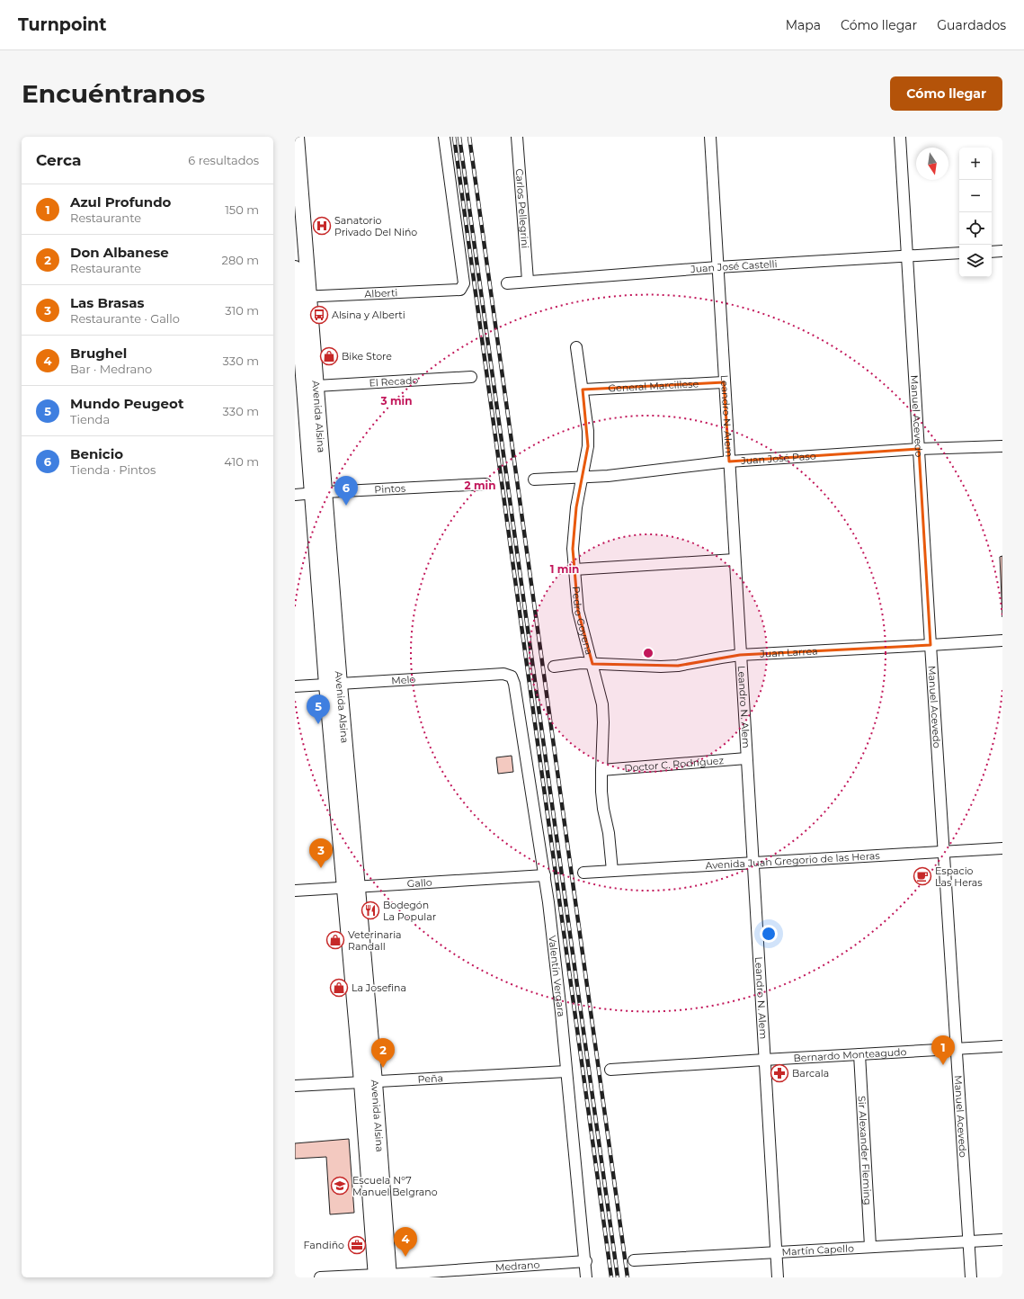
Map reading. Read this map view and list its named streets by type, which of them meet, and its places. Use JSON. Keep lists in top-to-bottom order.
{
  "streets": {
    "main road": ["Avenida Alsina"],
    "street": [
      "Carlos Pellegrini",
      "Juan José Castelli",
      "Alberti",
      "El Recado",
      "General Marcillese",
      "Leandro N. Alem",
      "Manuel Acevedo",
      "Juan José Paso",
      "Pintos",
      "Pedro Goyena",
      "Juan Larrea",
      "Melo",
      "Doctor C. Rodríguez",
      "Avenida Juan Gregorio de las Heras",
      "Gallo",
      "Valentín Vergara",
      "Bernardo Monteagudo",
      "Peña",
      "Sir Alexander Fleming",
      "Martín Capello",
      "Medrano"
    ]
  },
  "crossings": [
    ["Carlos Pellegrini", "Juan José Castelli"],
    ["Juan José Castelli", "Leandro N. Alem"],
    ["Juan José Castelli", "Manuel Acevedo"],
    ["Alberti", "Avenida Alsina"],
    ["El Recado", "Avenida Alsina"],
    ["General Marcillese", "Leandro N. Alem"],
    ["General Marcillese", "Pedro Goyena"],
    ["Avenida Alsina", "Pintos"],
    ["Avenida Alsina", "Melo"],
    ["Avenida Alsina", "Gallo"],
    ["Avenida Alsina", "Peña"],
    ["Avenida Alsina", "Medrano"],
    ["Leandro N. Alem", "Juan José Paso"],
    ["Leandro N. Alem", "Juan Larrea"],
    ["Leandro N. Alem", "Doctor C. Rodríguez"],
    ["Leandro N. Alem", "Avenida Juan Gregorio de las Heras"],
    ["Leandro N. Alem", "Bernardo Monteagudo"],
    ["Leandro N. Alem", "Martín Capello"],
    ["Manuel Acevedo", "Juan José Paso"],
    ["Manuel Acevedo", "Juan Larrea"],
    ["Manuel Acevedo", "Avenida Juan Gregorio de las Heras"],
    ["Manuel Acevedo", "Bernardo Monteagudo"],
    ["Manuel Acevedo", "Martín Capello"],
    ["Juan José Paso", "Pedro Goyena"],
    ["Pedro Goyena", "Juan Larrea"],
    ["Pedro Goyena", "Doctor C. Rodríguez"],
    ["Pedro Goyena", "Avenida Juan Gregorio de las Heras"],
    ["Melo", "Valentín Vergara"],
    ["Gallo", "Valentín Vergara"],
    ["Valentín Vergara", "Peña"],
    ["Valentín Vergara", "Medrano"],
    ["Bernardo Monteagudo", "Sir Alexander Fleming"],
    ["Sir Alexander Fleming", "Martín Capello"]
  ],
  "places": {
    "hospital": ["Sanatorio Privado Del Nińo"],
    "bus stop": ["Alsina y Alberti"],
    "shop": ["Bike Store", "Veterinaria Randall", "La Josefina"],
    "cafe": ["Espacio Las Heras"],
    "restaurant": ["Bodegón La Popular"],
    "pharmacy": ["Barcala"],
    "school or university": ["Escuela Nº7 Manuel Belgrano"],
    "office": ["Fandiño"]
  },
  "north": "bottom",
  "page": {
    "header": "Turnpoint",
    "nav": ["Mapa", "Cómo llegar", "Guardados"],
    "buttons": "Cómo llegar",
    "title": "Encuéntranos",
    "heading": ["Cerca", "6 resultados"],
    "map_buttons": ["+", "−"],
    "list": [
      {
        "mark": "1",
        "name": "Azul Profundo",
        "note": "Restaurante",
        "value": "150 m"
      },
      {
        "mark": "2",
        "name": "Don Albanese",
        "note": "Restaurante",
        "value": "280 m"
      },
      {
        "mark": "3",
        "name": "Las Brasas",
        "note": "Restaurante · Gallo",
        "value": "310 m"
      },
      {
        "mark": "4",
        "name": "Brughel",
        "note": "Bar · Medrano",
        "value": "330 m"
      },
      {
        "mark": "5",
        "name": "Mundo Peugeot",
        "note": "Tienda",
        "value": "330 m"
      },
      {
        "mark": "6",
        "name": "Benicio",
        "note": "Tienda · Pintos",
        "value": "410 m"
      }
    ],
    "pins": [
      "6",
      "5",
      "3",
      "1",
      "2",
      "4"
    ]
  },
  "rings": ["3 min", "2 min", "1 min"]
}
